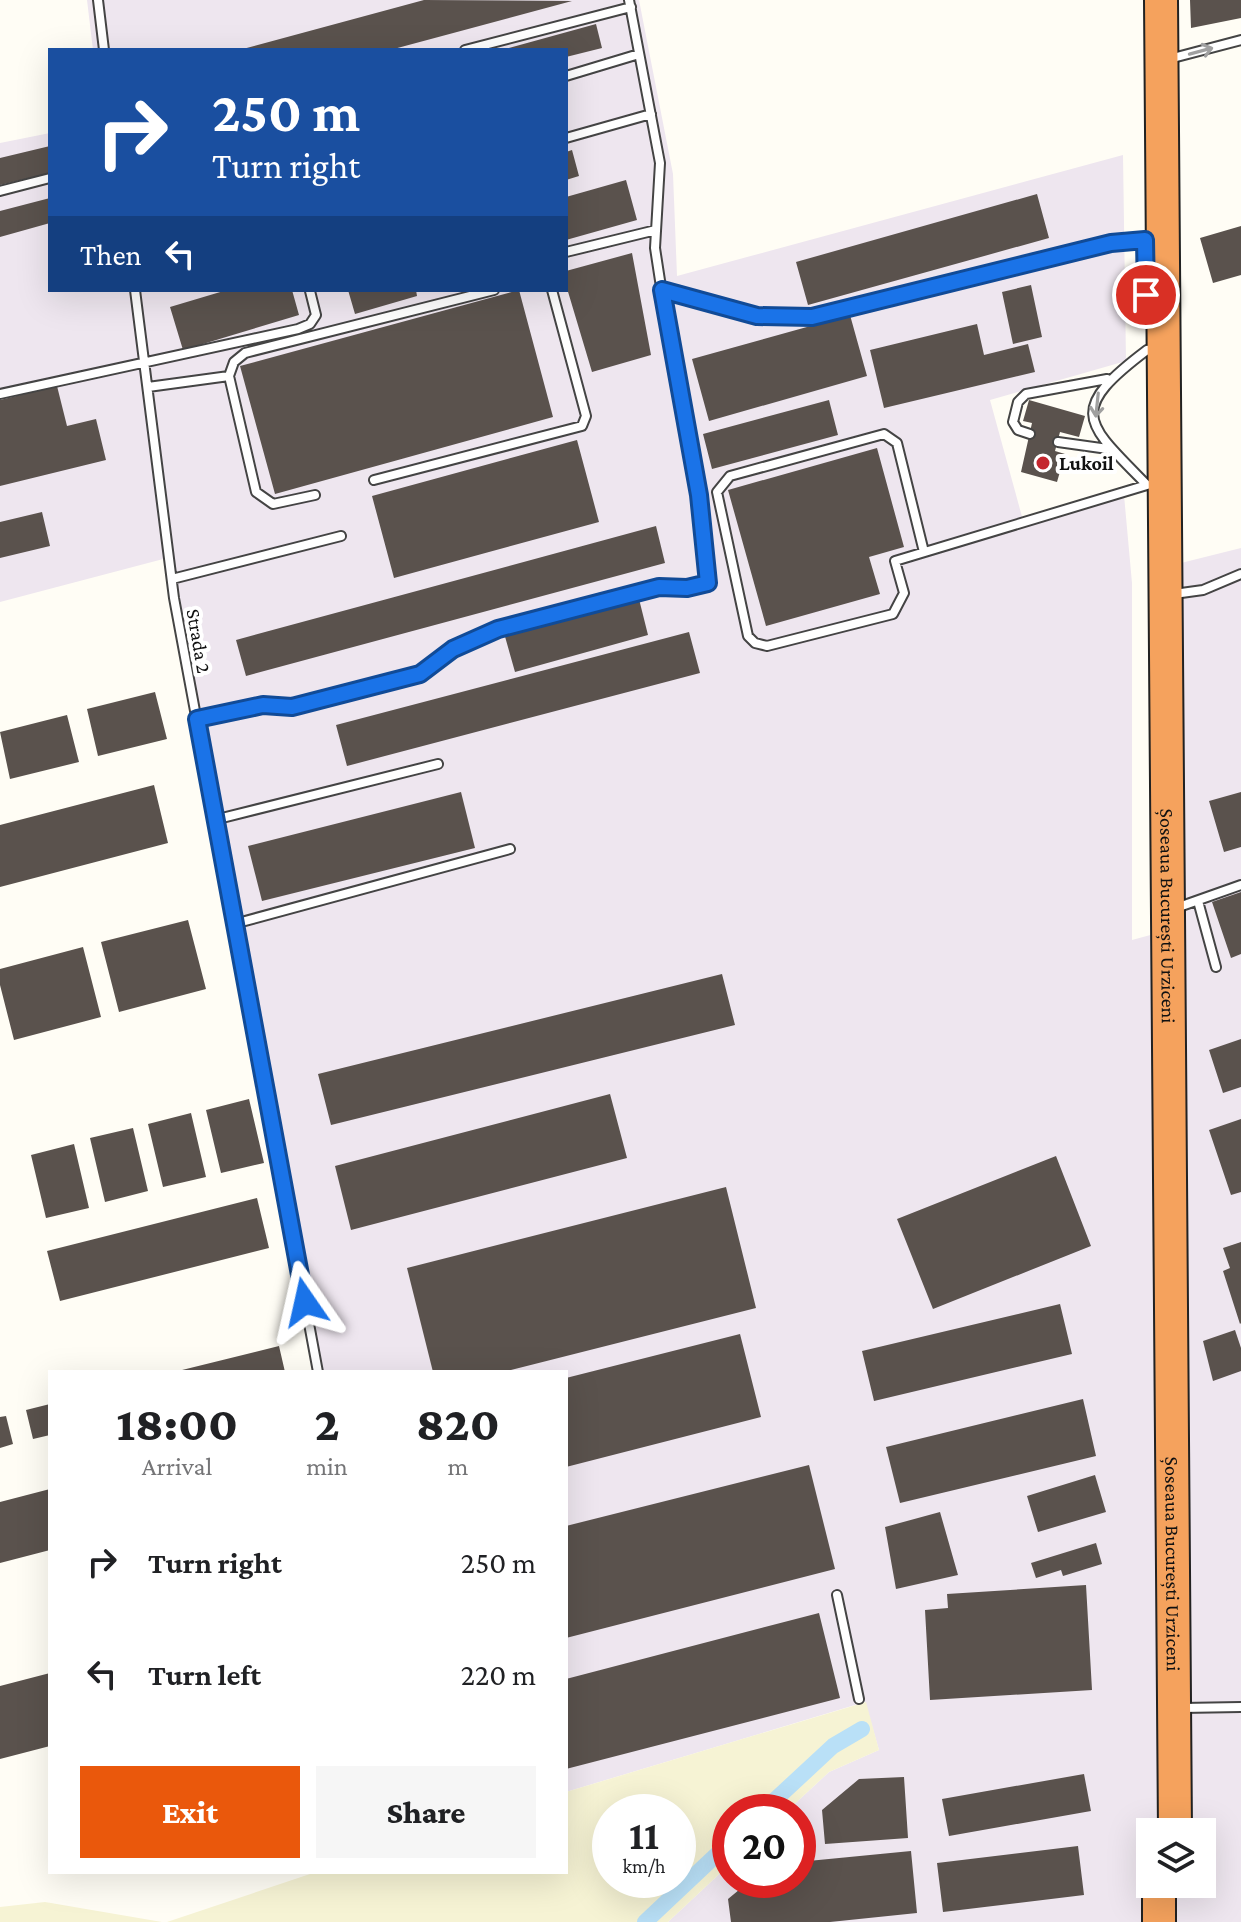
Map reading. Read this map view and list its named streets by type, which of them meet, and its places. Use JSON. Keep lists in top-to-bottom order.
{
  "streets": {
    "highway": ["Șoseaua București Urziceni"],
    "lane": ["Strada 2"]
  },
  "places": ["Lukoil"],
  "page": {
    "turn": ["250 m", "Turn right"],
    "then": "Then",
    "eta": [
      "18:00",
      "Arrival",
      "2",
      "min",
      "820",
      "m"
    ],
    "list": [
      {
        "name": "Turn right",
        "value": "250 m"
      },
      {
        "name": "Turn left",
        "value": "220 m"
      }
    ],
    "buttons": ["Exit", "Share"],
    "speed": "11 km/h",
    "limit": "20"
  }
}
